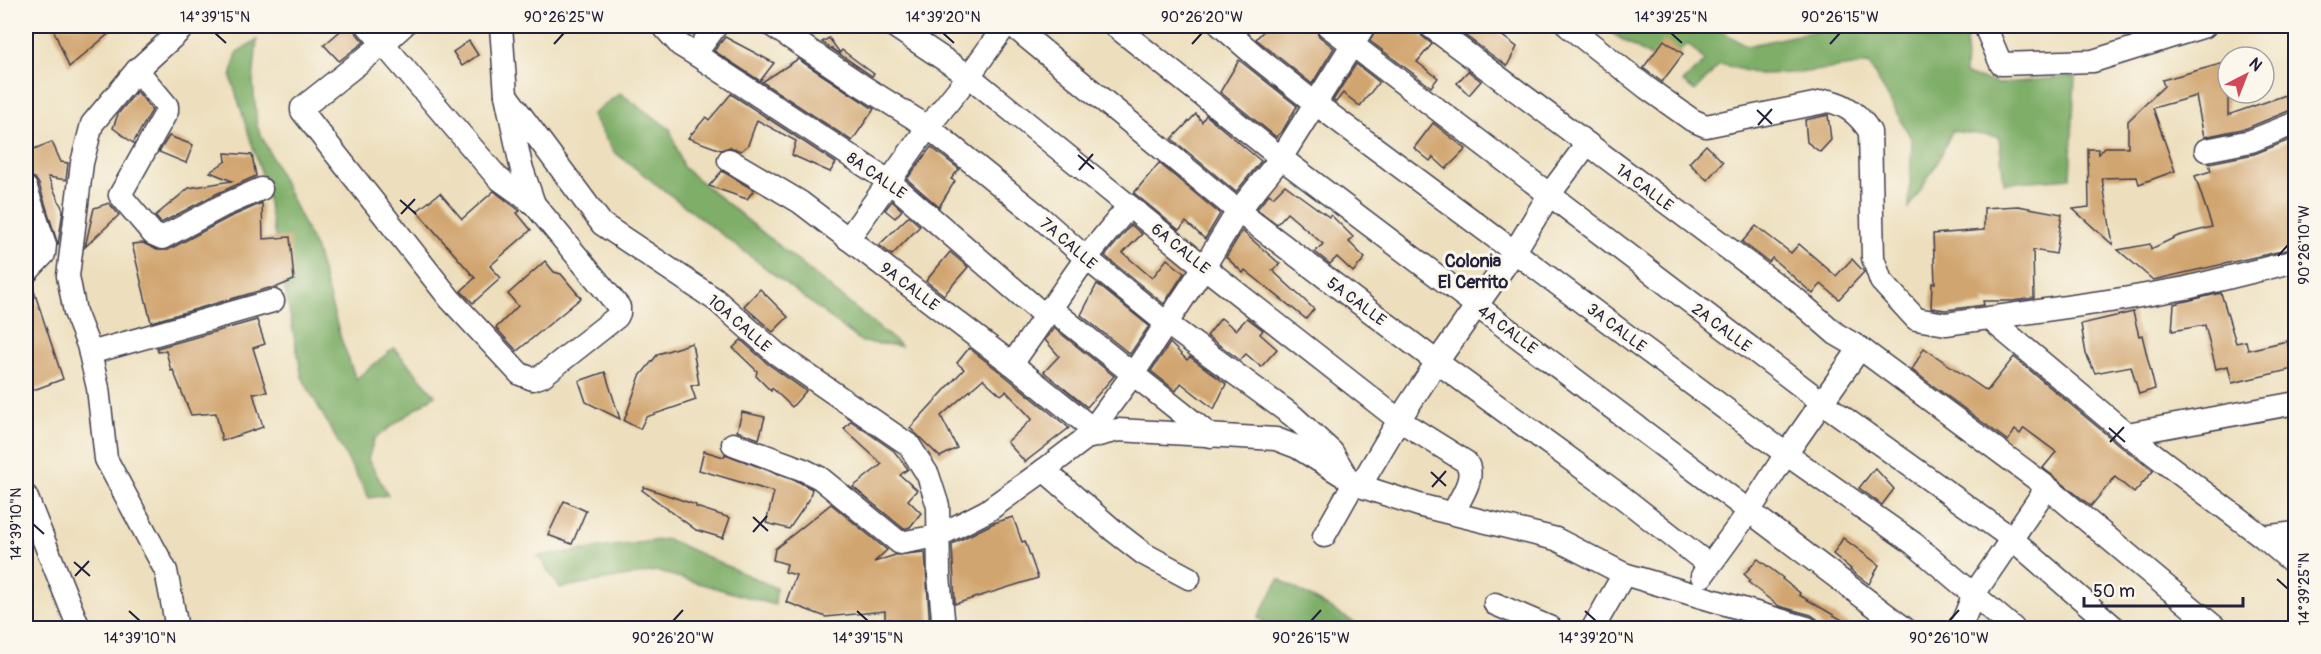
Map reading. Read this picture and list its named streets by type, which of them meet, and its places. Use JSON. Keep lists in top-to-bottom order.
{
  "streets": {
    "street": [
      "8A CALLE",
      "1A CALLE",
      "7A CALLE",
      "6A CALLE",
      "9A CALLE",
      "5A CALLE",
      "10A CALLE",
      "3A CALLE",
      "2A CALLE",
      "4A CALLE"
    ]
  },
  "districts": ["Colonia El Cerrito"],
  "scale_bar": "50 m",
  "north": "top right",
  "coordinates": [
    "14°39'15\"N",
    "90°26'25\"W",
    "14°39'20\"N",
    "90°26'20\"W",
    "14°39'25\"N",
    "90°26'15\"W",
    "90°26'10\"W",
    "14°39'10\"N"
  ]
}
